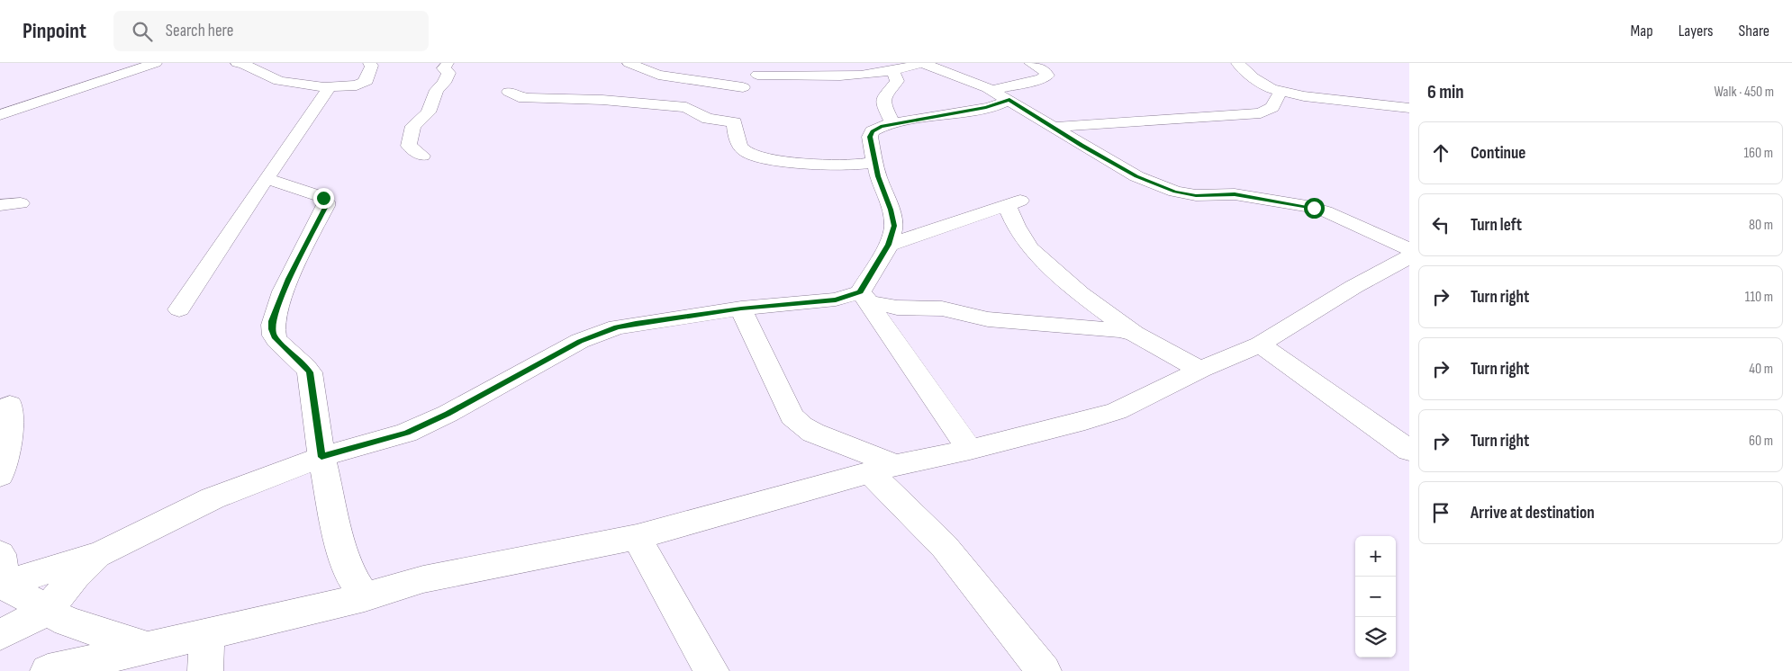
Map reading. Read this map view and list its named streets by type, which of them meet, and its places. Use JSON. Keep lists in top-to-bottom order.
{
  "page": {
    "header": "Pinpoint",
    "search": "Search here",
    "nav": ["Map", "Layers", "Share"],
    "heading": ["6 min", "Walk · 450 m"],
    "list": [
      ["Continue", "160 m"],
      ["Turn left", "80 m"],
      ["Turn right", "110 m"],
      ["Turn right", "40 m"],
      ["Turn right", "60 m"],
      "Arrive at destination"
    ],
    "map_buttons": ["+", "−"]
  }
}
